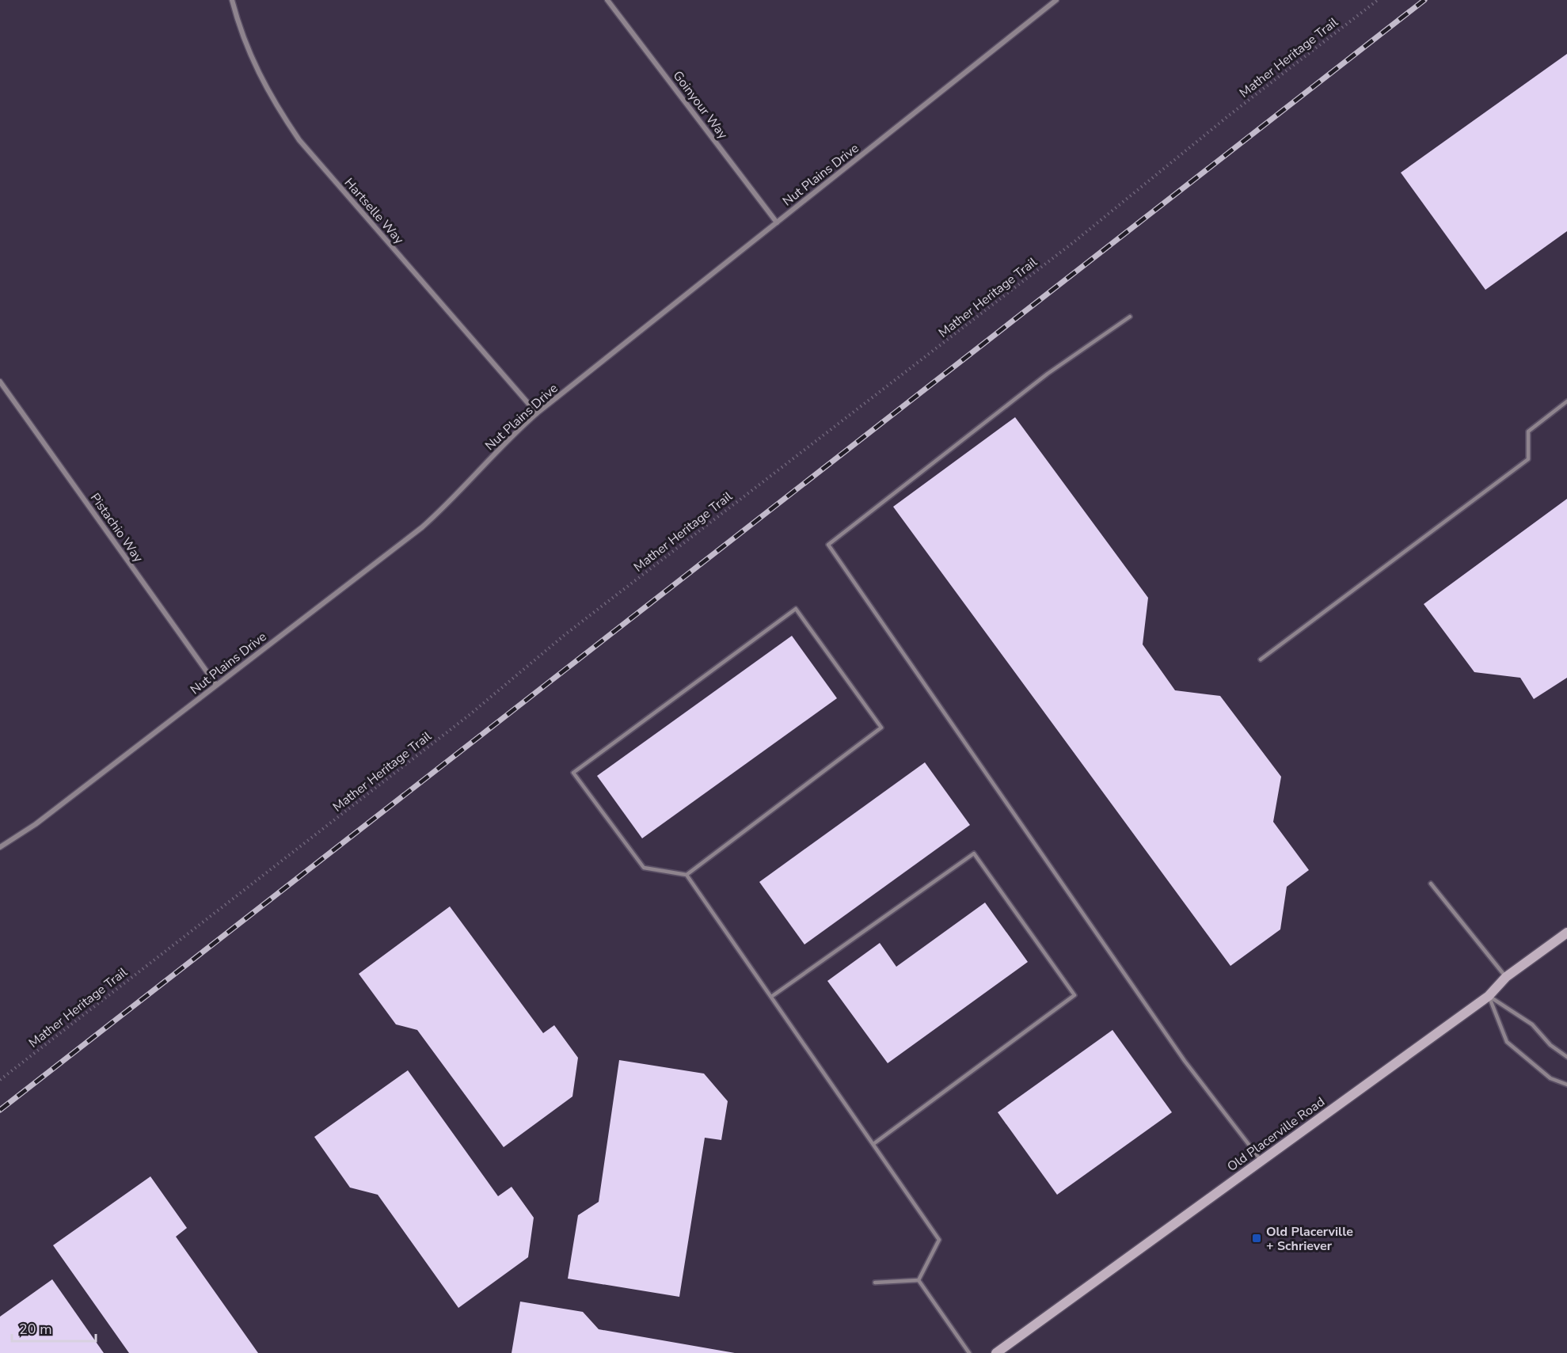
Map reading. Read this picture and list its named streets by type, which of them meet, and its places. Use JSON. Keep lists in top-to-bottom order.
{
  "streets": {
    "street": [
      "Goinyour Way",
      "Nut Plains Drive",
      "Hartselle Way",
      "Pistachio Way",
      "Old Placerville Road"
    ],
    "path": ["Mather Heritage Trail"]
  },
  "crossings": [
    ["Goinyour Way", "Nut Plains Drive"],
    ["Nut Plains Drive", "Hartselle Way"],
    ["Nut Plains Drive", "Pistachio Way"]
  ],
  "places": {
    "transit": ["Old Placerville + Schriever"]
  },
  "scale_bar": "20 m"
}
